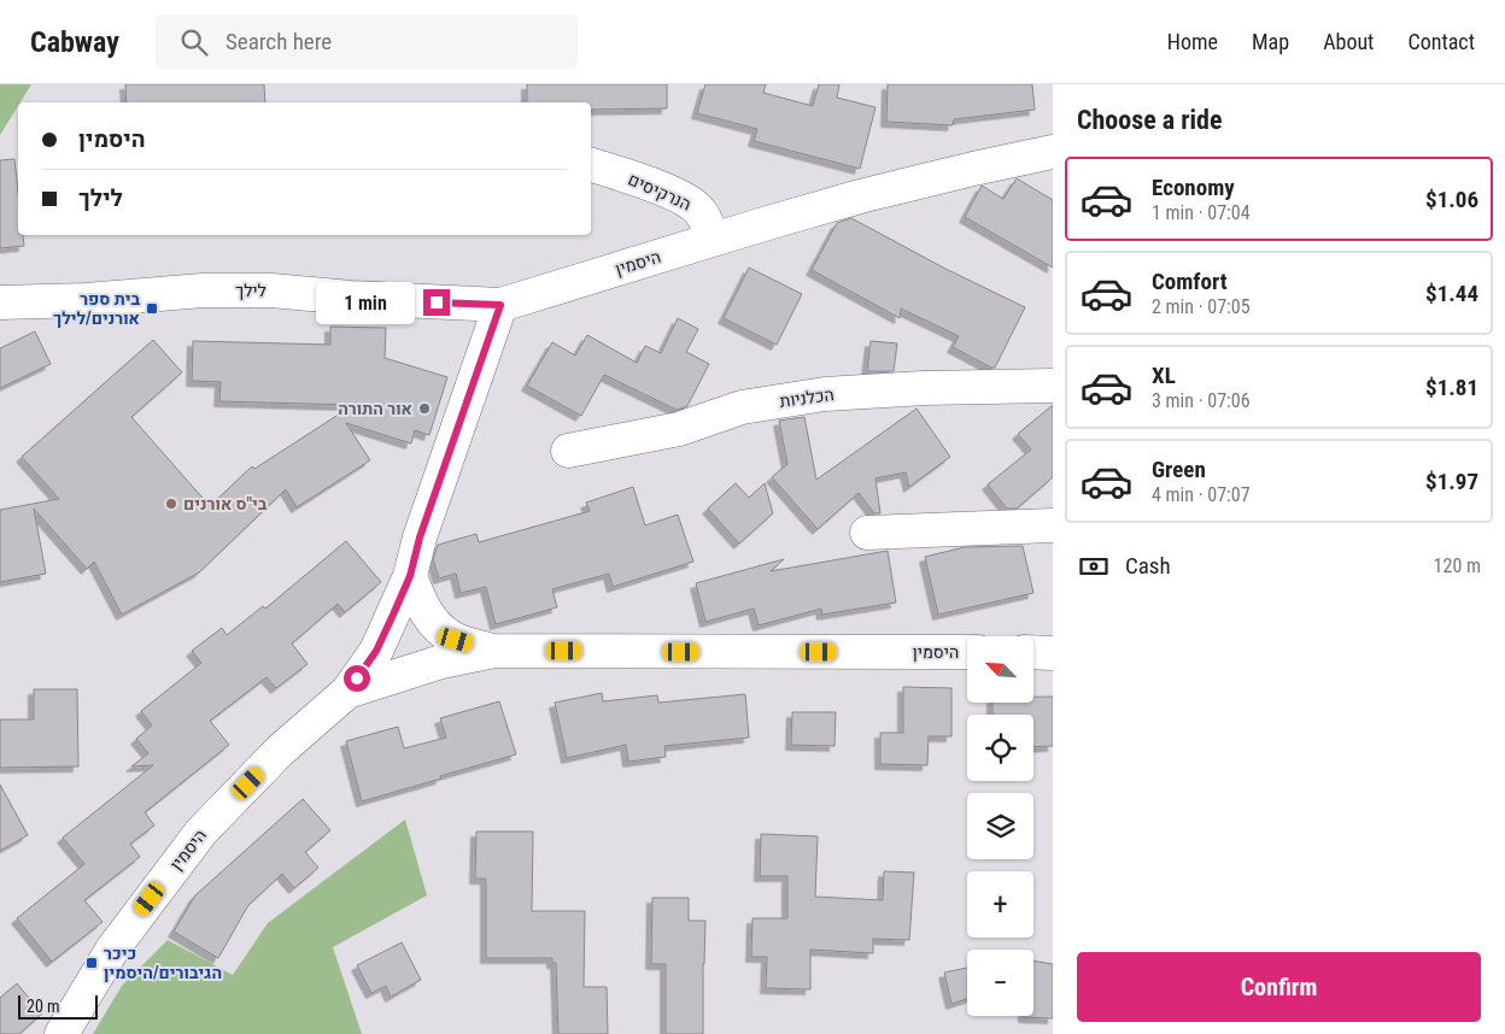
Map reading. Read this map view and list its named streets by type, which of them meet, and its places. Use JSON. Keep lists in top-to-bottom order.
{
  "streets": {
    "street": [
      "הנרקיסים",
      "היסמין",
      "לילך",
      "הכלניות"
    ]
  },
  "crossings": [
    ["הנרקיסים", "היסמין"],
    ["היסמין", "לילך"]
  ],
  "places": {
    "transit": ["בית ספר אורנים/לילך", "כיכר הגיבורים/היסמין"],
    "other": ["אור התורה", "בי\"ס אורנים"]
  },
  "scale_bar": "20 m",
  "north": "top left",
  "page": {
    "header": "Cabway",
    "search": "Search here",
    "nav": [
      "Home",
      "Map",
      "About",
      "Contact"
    ],
    "heading": "Choose a ride",
    "banner": ["היסמין", "לילך"],
    "list": [
      {
        "name": "Economy",
        "note": "1 min · 07:04",
        "value": "$1.06"
      },
      {
        "name": "Comfort",
        "note": "2 min · 07:05",
        "value": "$1.44"
      },
      {
        "name": "XL",
        "note": "3 min · 07:06",
        "value": "$1.81"
      },
      {
        "name": "Green",
        "note": "4 min · 07:07",
        "value": "$1.97"
      }
    ],
    "bubble": "1 min",
    "pay": ["Cash", "120 m"],
    "map_buttons": ["+", "−"],
    "buttons": "Confirm",
    "scale": "20 m"
  }
}
